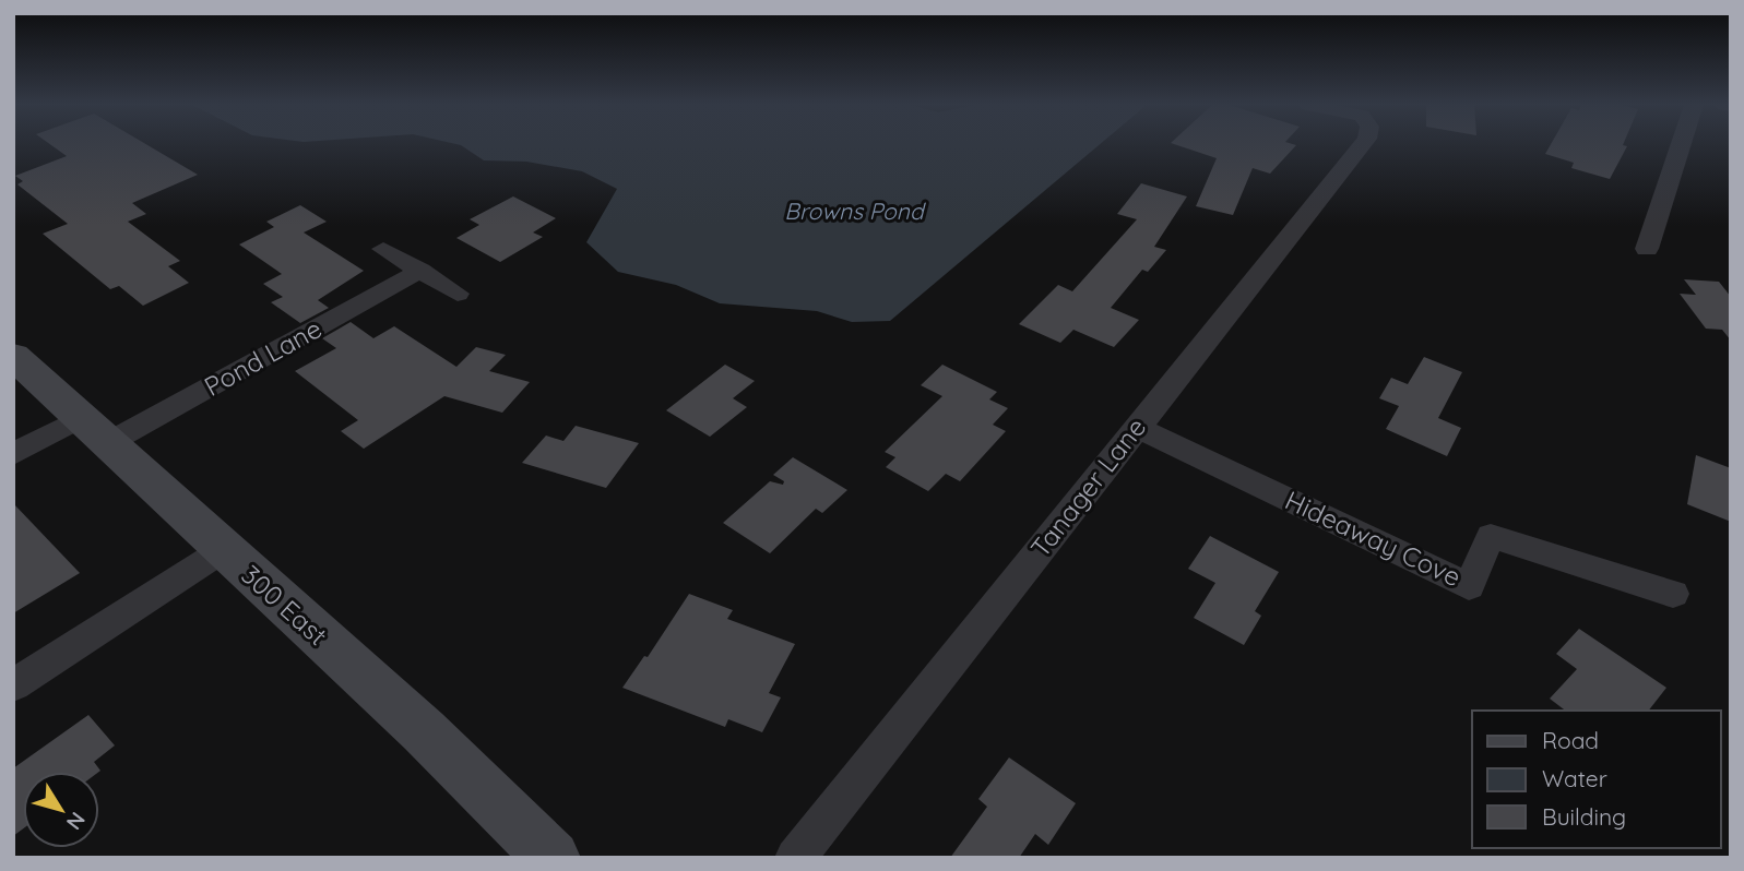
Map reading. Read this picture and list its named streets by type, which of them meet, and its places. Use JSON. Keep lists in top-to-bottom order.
{
  "streets": {
    "main road": ["300 East"],
    "street": ["Pond Lane", "Tanager Lane", "Hideaway Cove"]
  },
  "crossings": [
    ["Pond Lane", "300 East"],
    ["Tanager Lane", "Hideaway Cove"]
  ],
  "water": ["Browns Pond"],
  "legend": ["Road", "Water", "Building"],
  "north": "bottom right"
}
